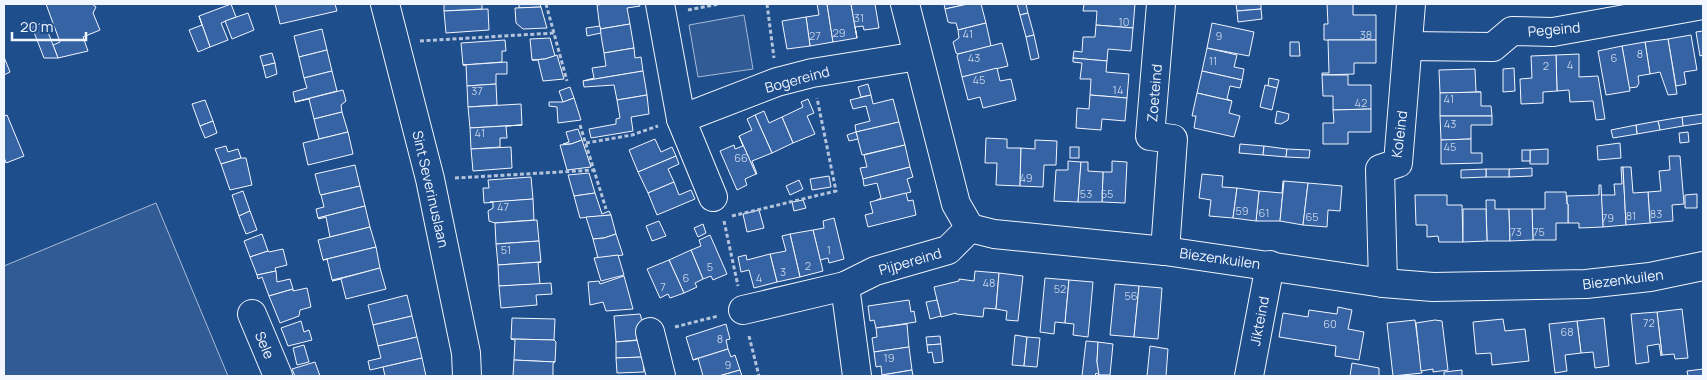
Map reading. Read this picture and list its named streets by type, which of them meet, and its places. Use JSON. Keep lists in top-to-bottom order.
{
  "streets": {
    "street": [
      "Pegeind",
      "Bogereind",
      "Zoeteind",
      "Koleind",
      "Sint Severinuslaan",
      "Biezenkuilen",
      "Pijpereind",
      "Jikteind",
      "Sele"
    ]
  },
  "crossings": [
    ["Pegeind", "Koleind"],
    ["Zoeteind", "Biezenkuilen"],
    ["Koleind", "Biezenkuilen"],
    ["Biezenkuilen", "Pijpereind"],
    ["Biezenkuilen", "Jikteind"]
  ],
  "house_numbers": [
    "31",
    "10",
    "29",
    "41",
    "38",
    "27",
    "9",
    "8",
    "43",
    "6",
    "11",
    "4",
    "2",
    "45",
    "14",
    "37",
    "41",
    "42",
    "43",
    "41",
    "45",
    "66",
    "49",
    "53",
    "55",
    "47",
    "59",
    "61",
    "83",
    "81",
    "65",
    "79",
    "73",
    "75",
    "51",
    "1",
    "2",
    "5",
    "3",
    "6",
    "4",
    "48",
    "7",
    "52",
    "56",
    "72",
    "60",
    "68",
    "8",
    "19",
    "9"
  ],
  "scale_bar": "20 m"
}
